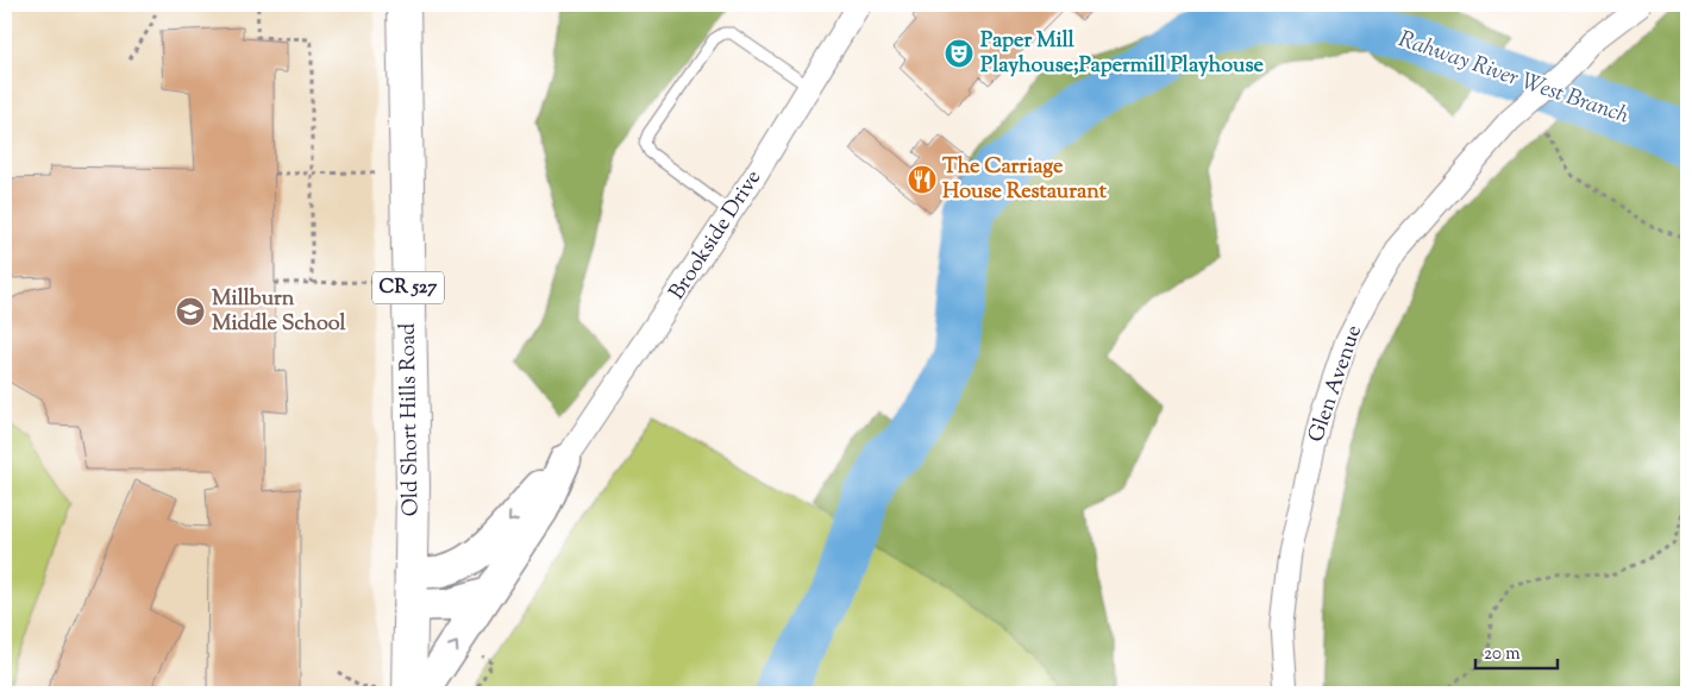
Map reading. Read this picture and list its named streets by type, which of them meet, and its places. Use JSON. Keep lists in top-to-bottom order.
{
  "streets": {
    "main road": ["Brookside Drive", "CR 527", "Old Short Hills Road"],
    "street": ["Glen Avenue"]
  },
  "crossings": [
    ["Brookside Drive", "Old Short Hills Road"]
  ],
  "water": ["Rahway River West Branch"],
  "places": {
    "theatre": ["Paper Mill Playhouse;Papermill Playhouse"],
    "restaurant": ["The Carriage House Restaurant"],
    "school or university": ["Millburn Middle School"]
  },
  "scale_bar": "20 m"
}
